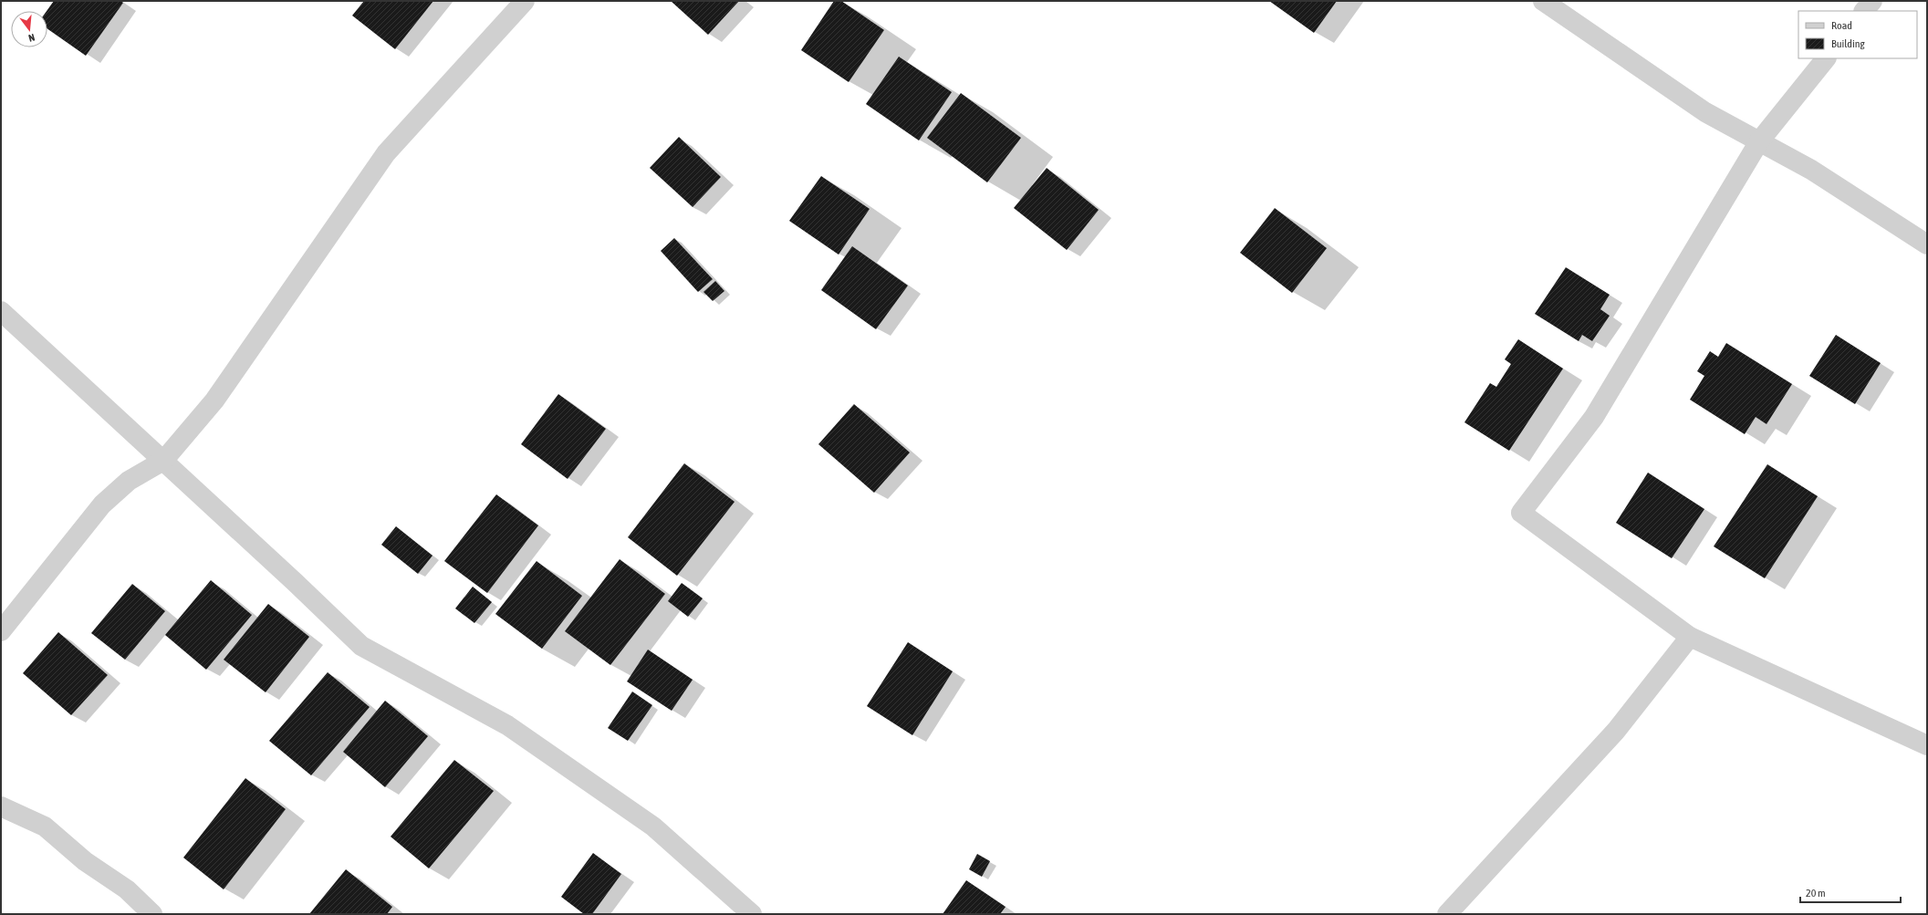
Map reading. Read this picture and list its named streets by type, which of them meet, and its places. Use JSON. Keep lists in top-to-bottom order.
{
  "legend": ["Road", "Building"],
  "scale_bar": "20 m",
  "north": "bottom"
}
